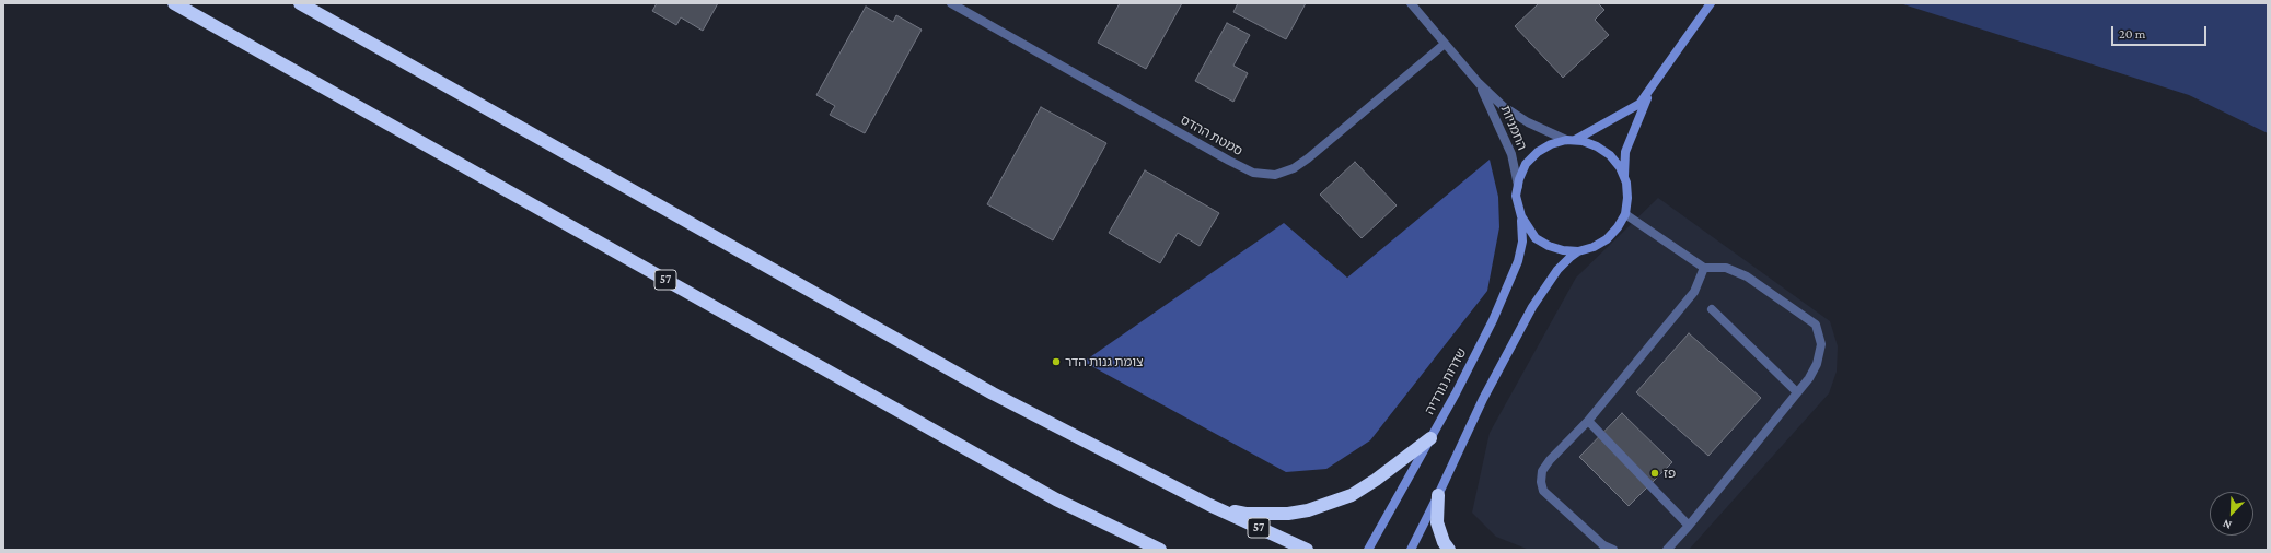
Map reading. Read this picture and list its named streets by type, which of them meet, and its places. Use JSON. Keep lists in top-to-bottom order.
{
  "streets": {
    "highway": ["57"],
    "street": ["החמניות", "סמטת ההדס", "שדרות נורדיה"]
  },
  "crossings": [
    ["החמניות", "סמטת ההדס"],
    ["החמניות", "שדרות נורדיה"]
  ],
  "places": ["צומת גנות הדר", "פז"],
  "scale_bar": "20 m",
  "north": "bottom left"
}
